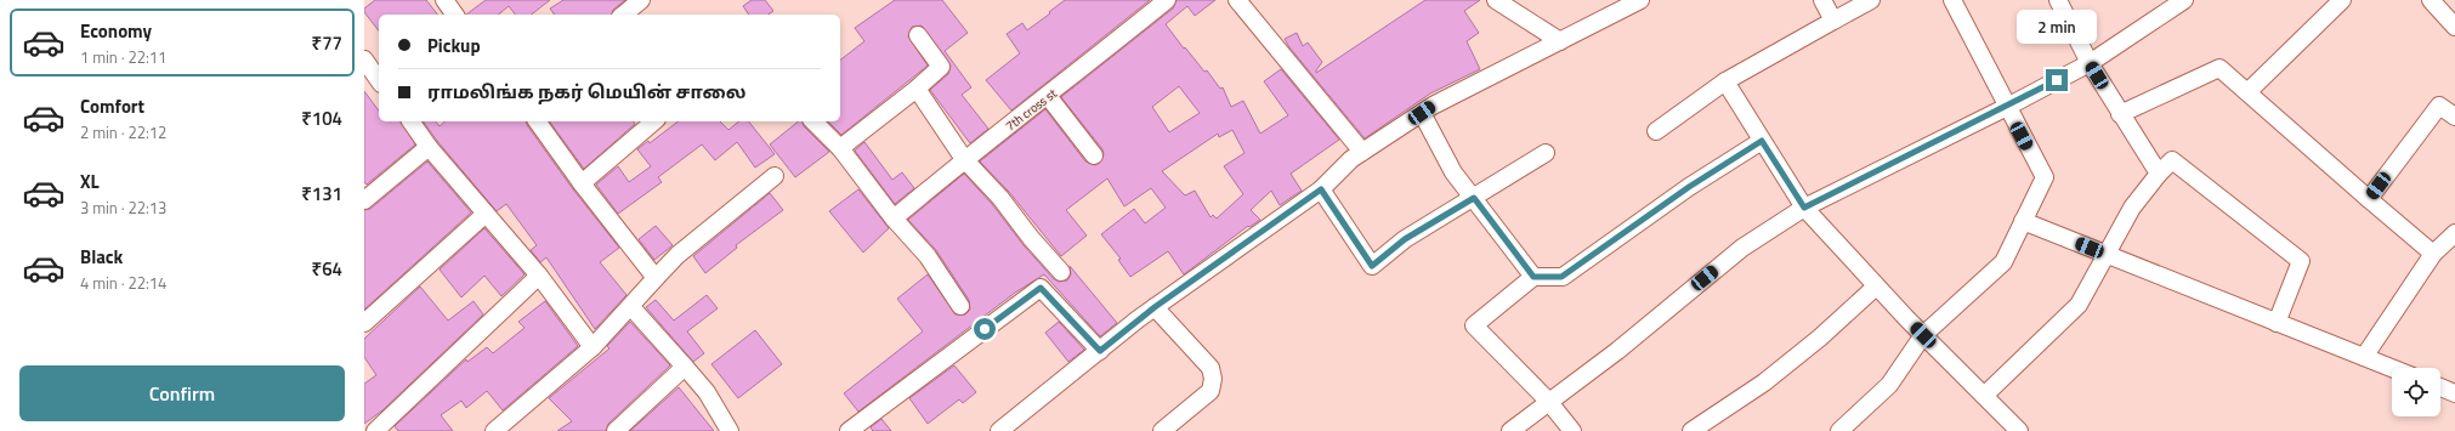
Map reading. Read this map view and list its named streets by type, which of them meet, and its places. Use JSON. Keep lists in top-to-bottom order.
{
  "streets": {
    "street": ["7th cross st"]
  },
  "page": {
    "list": [
      {
        "name": "Economy",
        "note": "1 min · 22:11",
        "value": "₹77"
      },
      {
        "name": "Comfort",
        "note": "2 min · 22:12",
        "value": "₹104"
      },
      {
        "name": "XL",
        "note": "3 min · 22:13",
        "value": "₹131"
      },
      {
        "name": "Black",
        "note": "4 min · 22:14",
        "value": "₹64"
      }
    ],
    "bubble": "2 min",
    "banner": ["Pickup", "ராமலிங்க நகர் மெயின் சாலை"],
    "buttons": "Confirm"
  }
}
